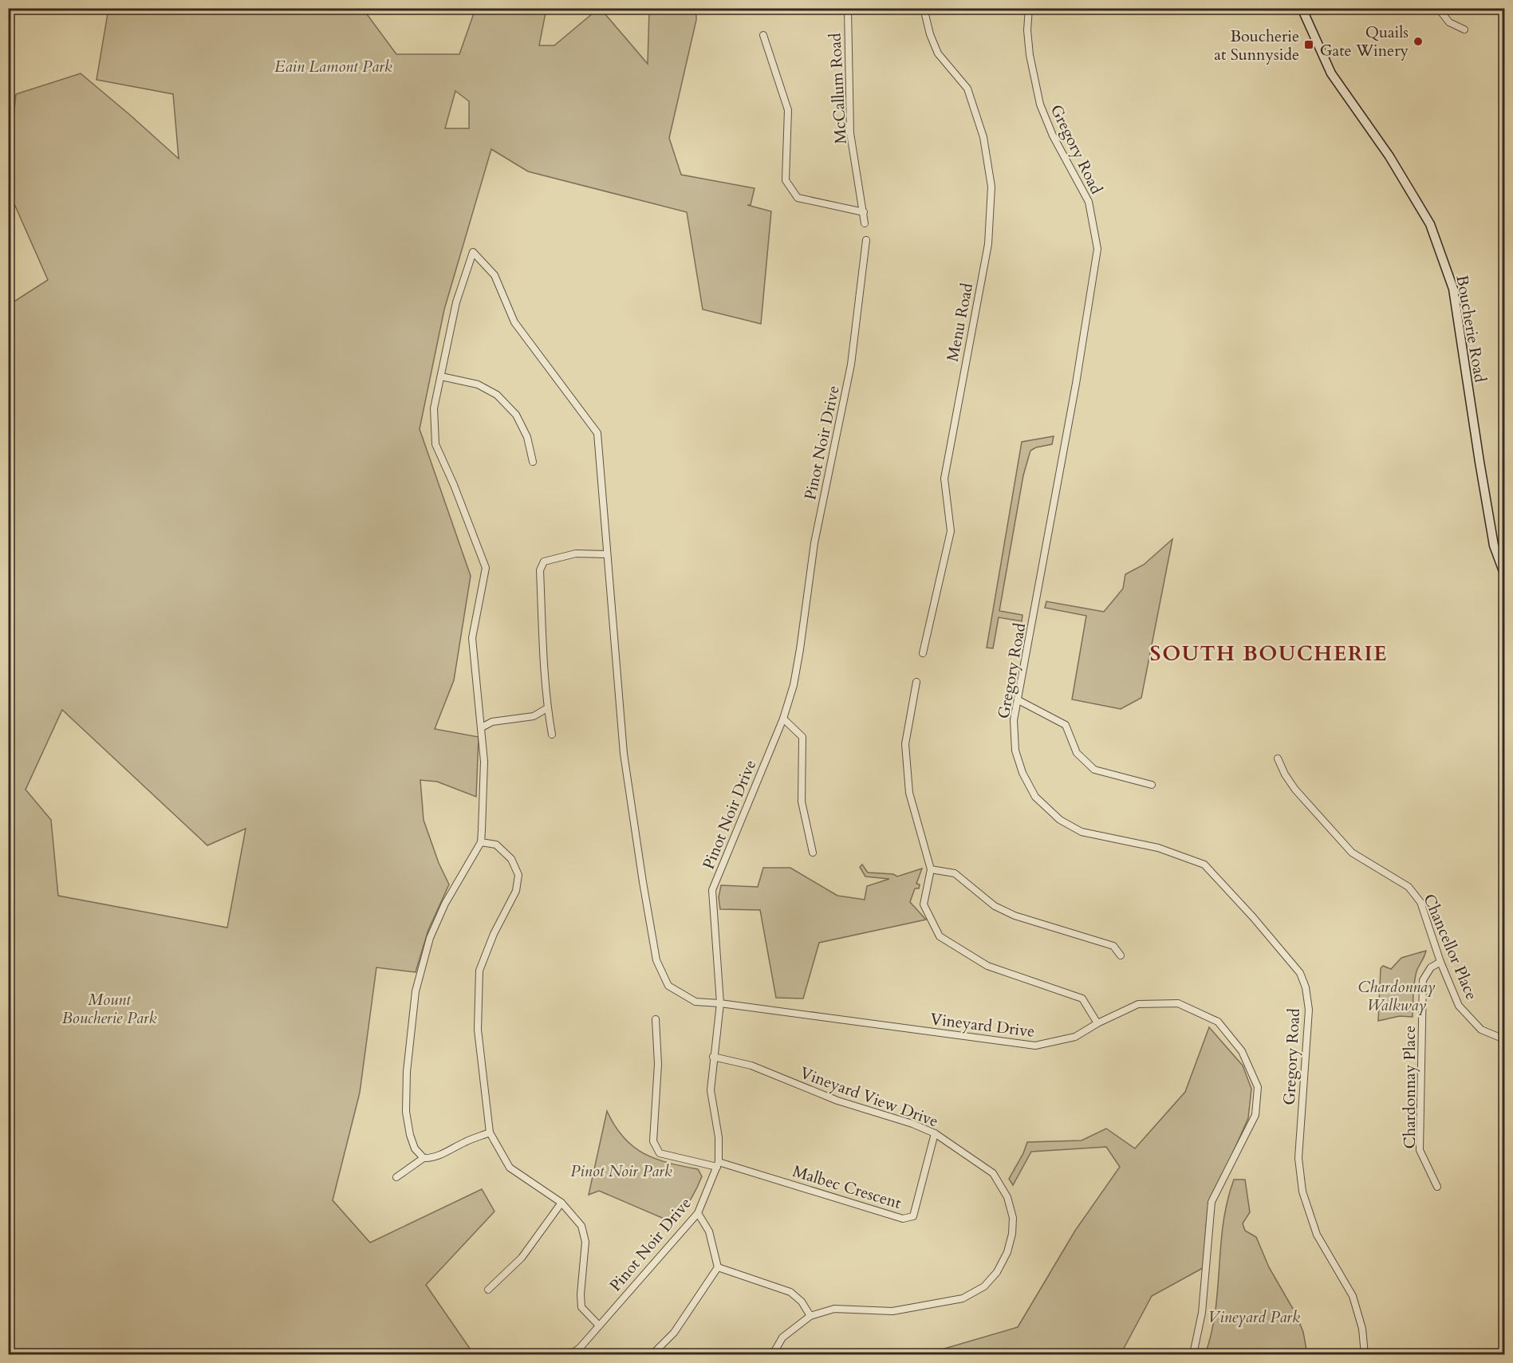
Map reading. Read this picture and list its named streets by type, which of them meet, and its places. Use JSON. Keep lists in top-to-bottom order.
{
  "streets": {
    "main road": ["Boucherie Road"],
    "street": [
      "McCallum Road",
      "Gregory Road",
      "Menu Road",
      "Pinot Noir Drive",
      "Chancellor Place",
      "Vineyard Drive",
      "Chardonnay Place",
      "Vineyard View Drive",
      "Malbec Crescent"
    ]
  },
  "crossings": [
    ["Pinot Noir Drive", "Vineyard Drive"],
    ["Pinot Noir Drive", "Vineyard View Drive"],
    ["Pinot Noir Drive", "Malbec Crescent"],
    ["Chancellor Place", "Chardonnay Place"],
    ["Vineyard View Drive", "Malbec Crescent"]
  ],
  "districts": ["SOUTH BOUCHERIE"],
  "parks": [
    "Eain Lamont Park",
    "Chardonnay Walkway",
    "Mount Boucherie Park",
    "Pinot Noir Park",
    "Vineyard Park"
  ],
  "places": {
    "other": ["Quails Gate Winery"],
    "transit": ["Boucherie at Sunnyside"]
  }
}
